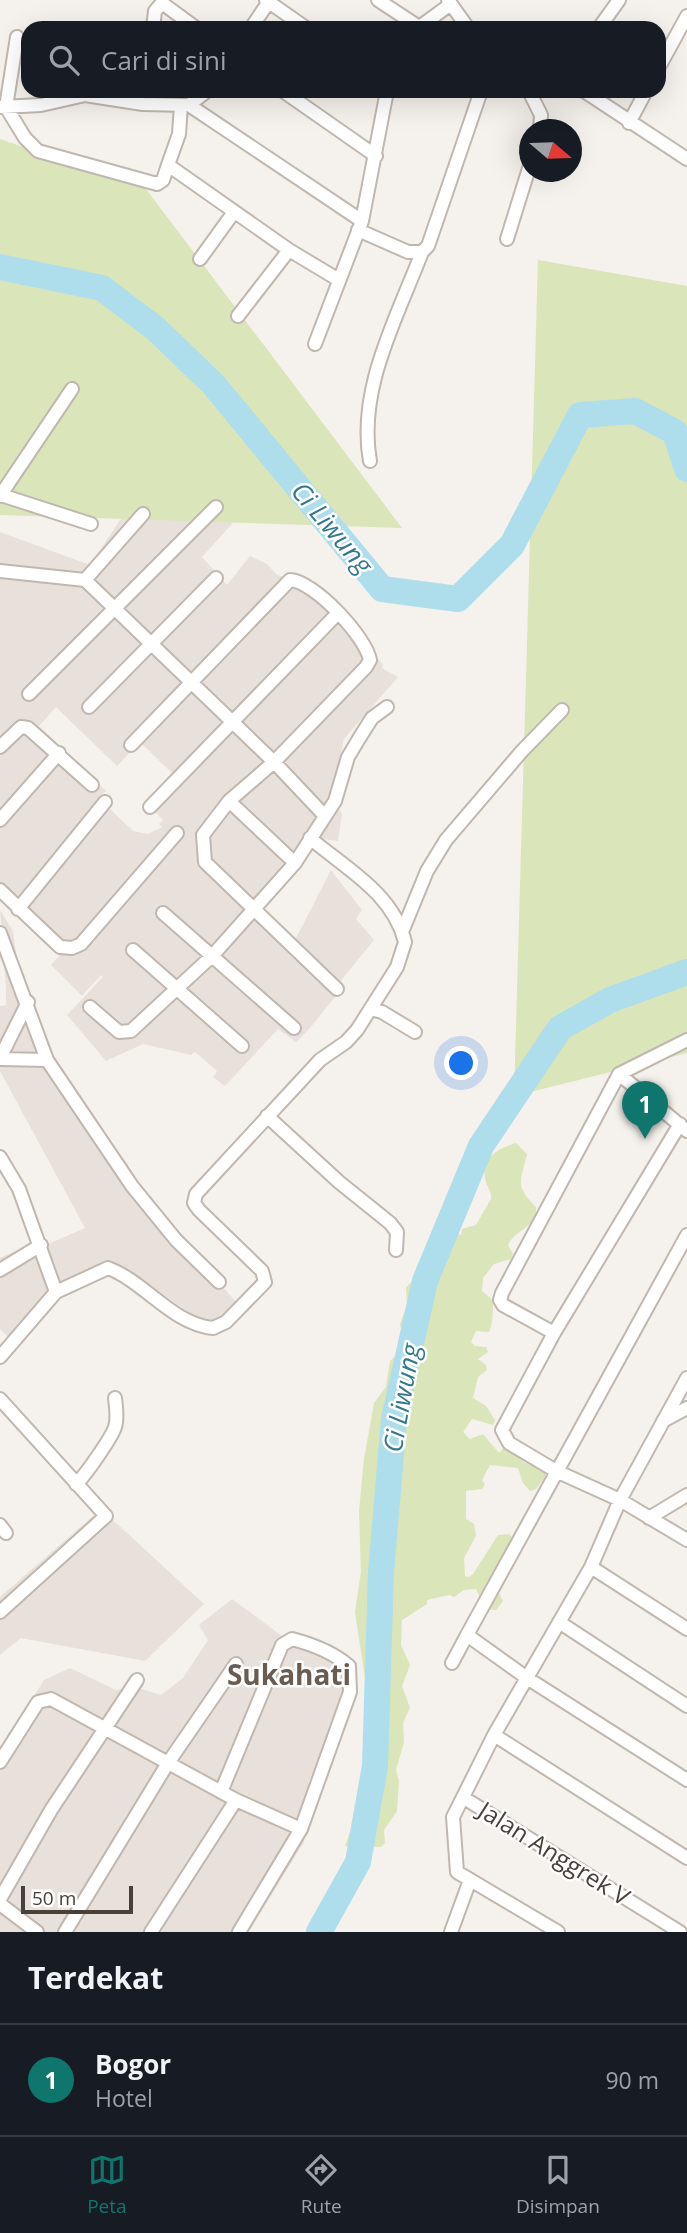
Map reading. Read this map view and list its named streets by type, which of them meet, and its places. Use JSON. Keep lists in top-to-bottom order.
{
  "streets": {
    "street": ["Jalan Anggrek V"]
  },
  "districts": ["Sukahati"],
  "water": ["Ci Liwung"],
  "scale_bar": "50 m",
  "north": "right",
  "page": {
    "search": "Cari di sini",
    "pins": "1",
    "scale": "50 m",
    "heading": "Terdekat",
    "list": [
      {
        "mark": "1",
        "name": "Bogor",
        "note": "Hotel",
        "value": "90 m"
      }
    ],
    "nav": ["Peta", "Rute", "Disimpan"]
  }
}
